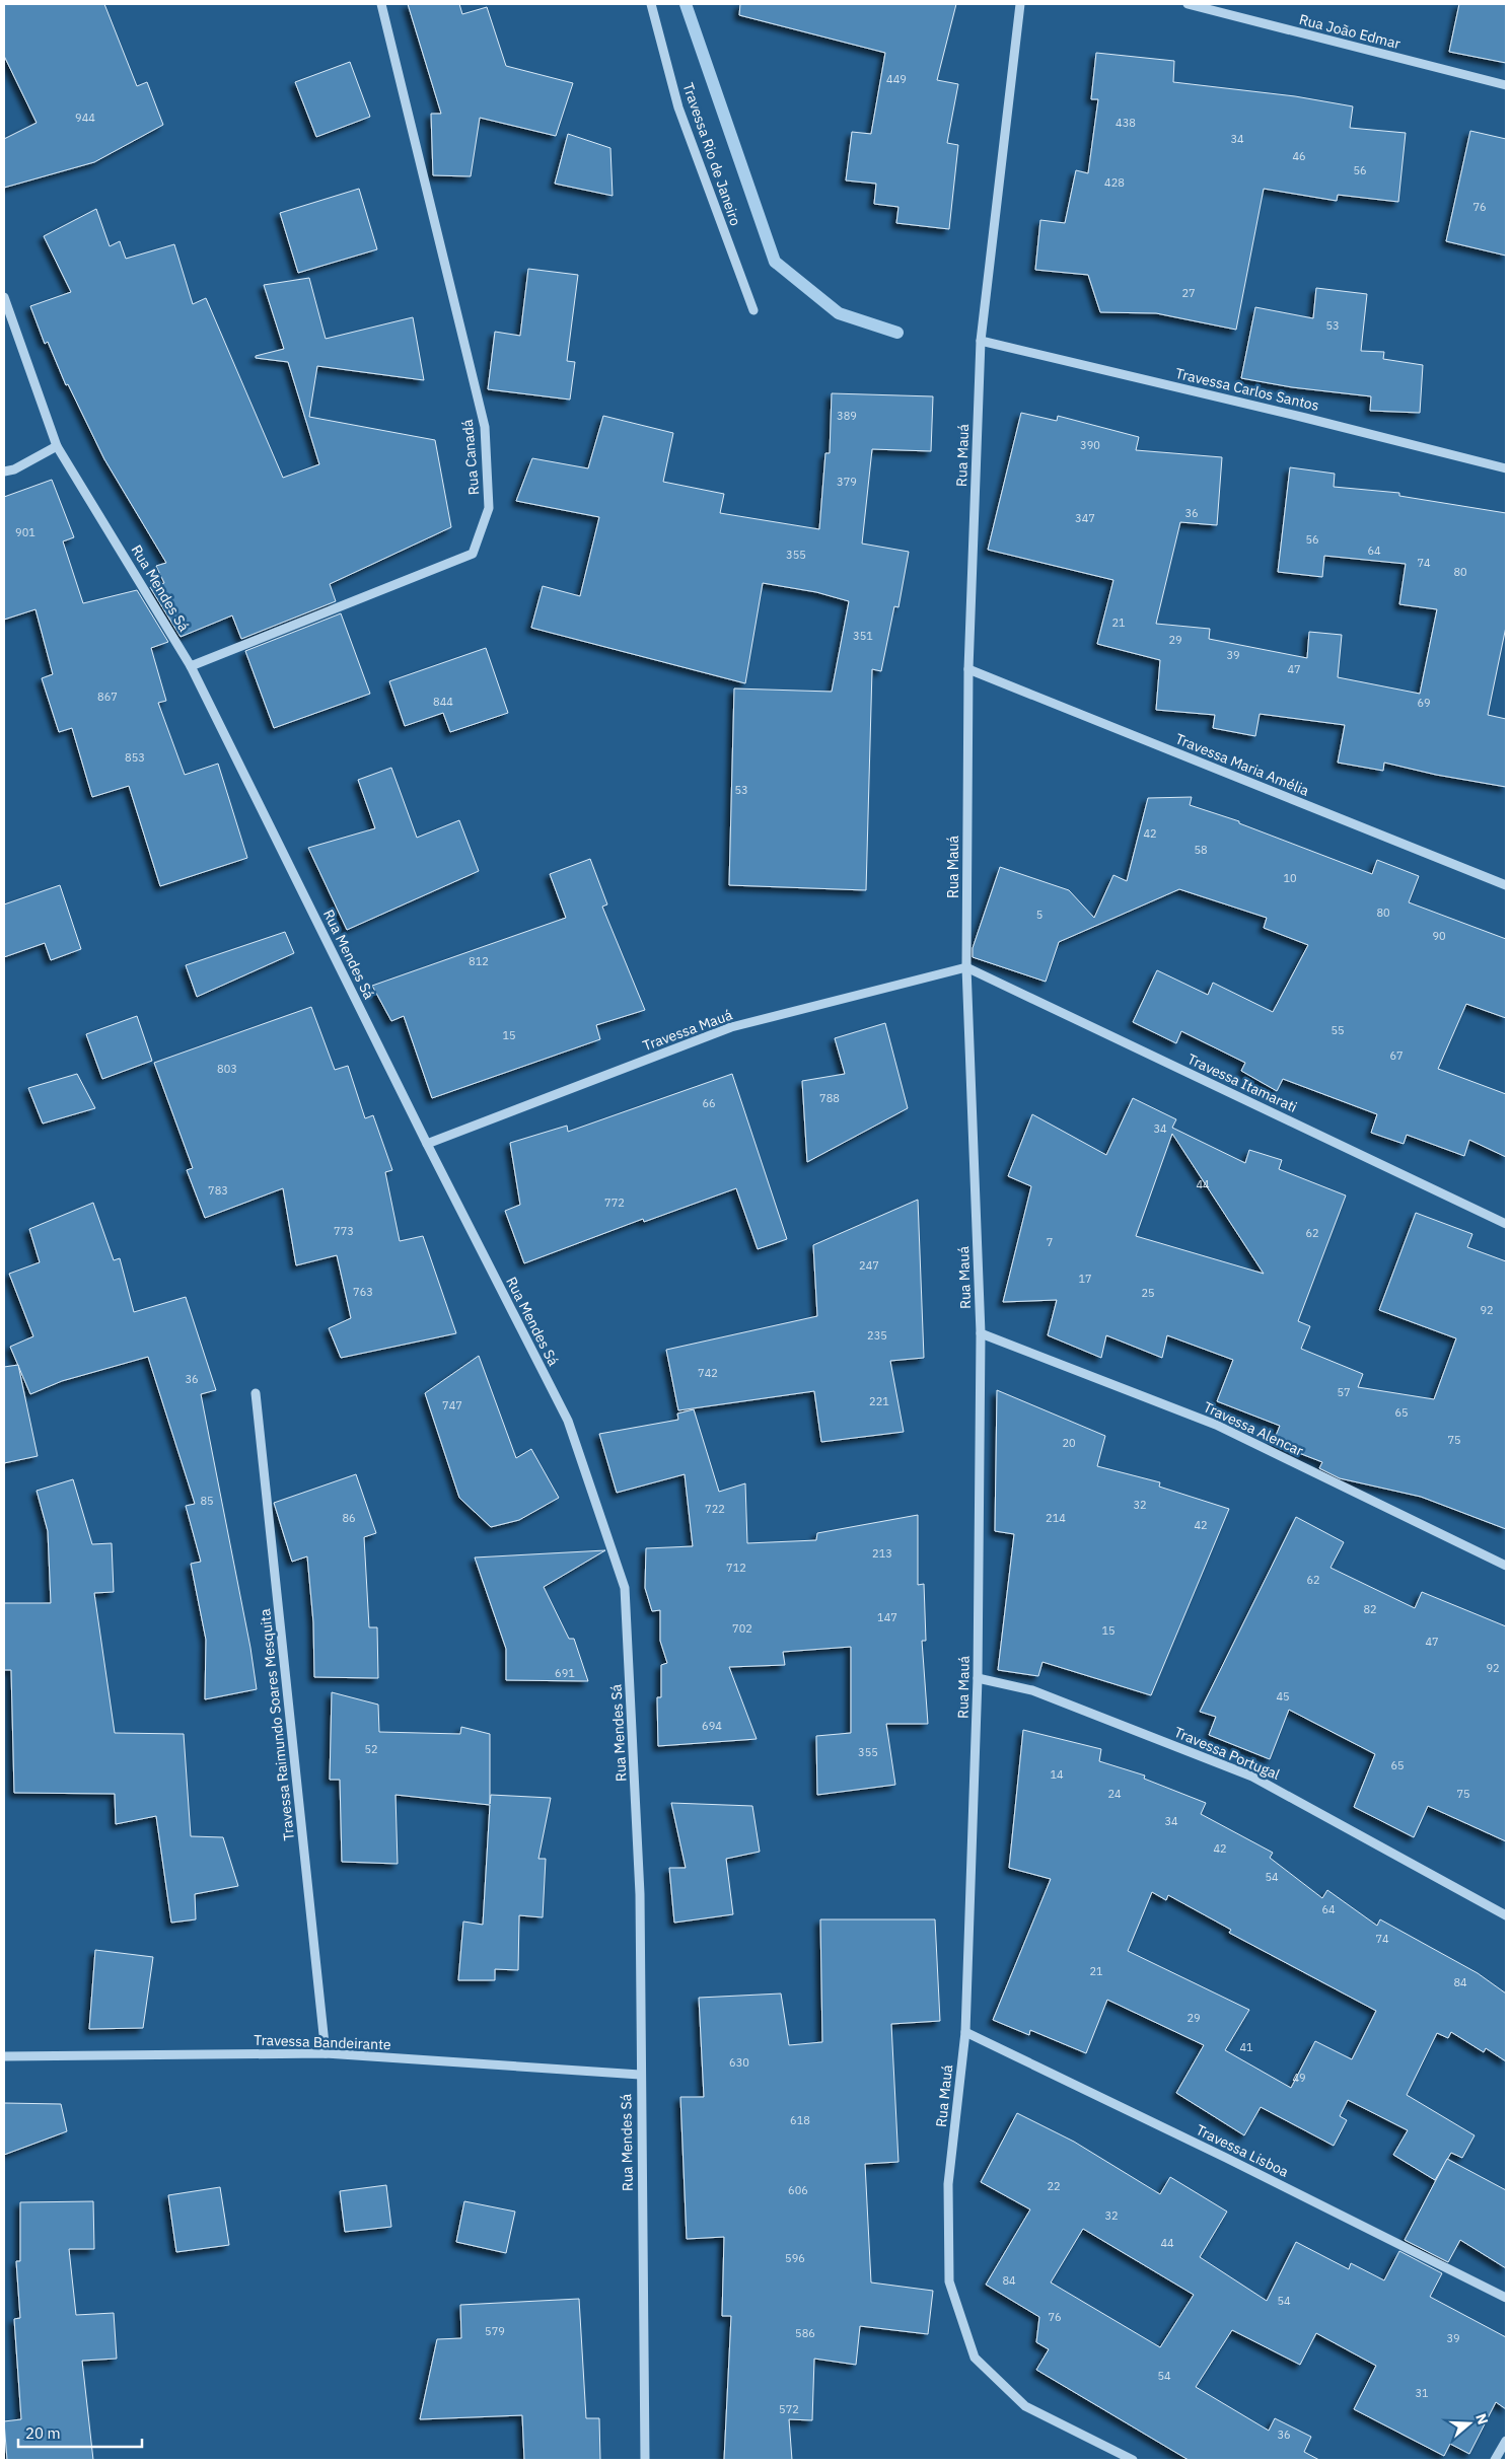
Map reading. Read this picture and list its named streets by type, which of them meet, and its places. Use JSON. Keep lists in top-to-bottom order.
{
  "streets": {
    "street": [
      "Rua João Edmar",
      "Travessa Rio de Janeiro",
      "Travessa Carlos Santos",
      "Rua Mauá",
      "Rua Canadá",
      "Rua Mendes Sá",
      "Travessa Maria Amélia",
      "Travessa Mauá",
      "Travessa Itamarati",
      "Travessa Alencar",
      "Travessa Raimundo Soares Mesquita",
      "Travessa Portugal",
      "Travessa Bandeirante",
      "Travessa Lisboa"
    ]
  },
  "crossings": [
    ["Travessa Carlos Santos", "Rua Mauá"],
    ["Rua Mauá", "Travessa Maria Amélia"],
    ["Rua Mauá", "Travessa Mauá"],
    ["Rua Mauá", "Travessa Itamarati"],
    ["Rua Mauá", "Travessa Alencar"],
    ["Rua Mauá", "Travessa Portugal"],
    ["Rua Mauá", "Travessa Lisboa"],
    ["Rua Canadá", "Rua Mendes Sá"],
    ["Rua Mendes Sá", "Travessa Mauá"],
    ["Rua Mendes Sá", "Travessa Bandeirante"],
    ["Travessa Mauá", "Travessa Itamarati"],
    ["Travessa Raimundo Soares Mesquita", "Travessa Bandeirante"]
  ],
  "house_numbers": [
    "449",
    "944",
    "438",
    "34",
    "46",
    "56",
    "428",
    "76",
    "27",
    "53",
    "389",
    "390",
    "379",
    "36",
    "347",
    "901",
    "56",
    "64",
    "355",
    "74",
    "80",
    "21",
    "351",
    "29",
    "39",
    "47",
    "867",
    "844",
    "69",
    "853",
    "53",
    "42",
    "58",
    "10",
    "80",
    "5",
    "90",
    "812",
    "55",
    "15",
    "67",
    "803",
    "788",
    "66",
    "34",
    "44",
    "783",
    "772",
    "773",
    "62",
    "7",
    "247",
    "17",
    "763",
    "25",
    "92",
    "235",
    "742",
    "36",
    "57",
    "221",
    "747",
    "65",
    "75",
    "20",
    "85",
    "32",
    "722",
    "86",
    "214",
    "42",
    "213",
    "712",
    "62",
    "82",
    "147",
    "702",
    "15",
    "47",
    "92",
    "691",
    "45",
    "694",
    "52",
    "355",
    "65",
    "14",
    "24",
    "75",
    "34",
    "42",
    "54",
    "64",
    "74",
    "21",
    "84",
    "29",
    "41",
    "630",
    "49",
    "618",
    "22",
    "606",
    "32",
    "44",
    "596",
    "84",
    "54",
    "76",
    "579",
    "586",
    "39",
    "54",
    "31",
    "572",
    "36"
  ],
  "scale_bar": "20 m",
  "north": "right"
}
